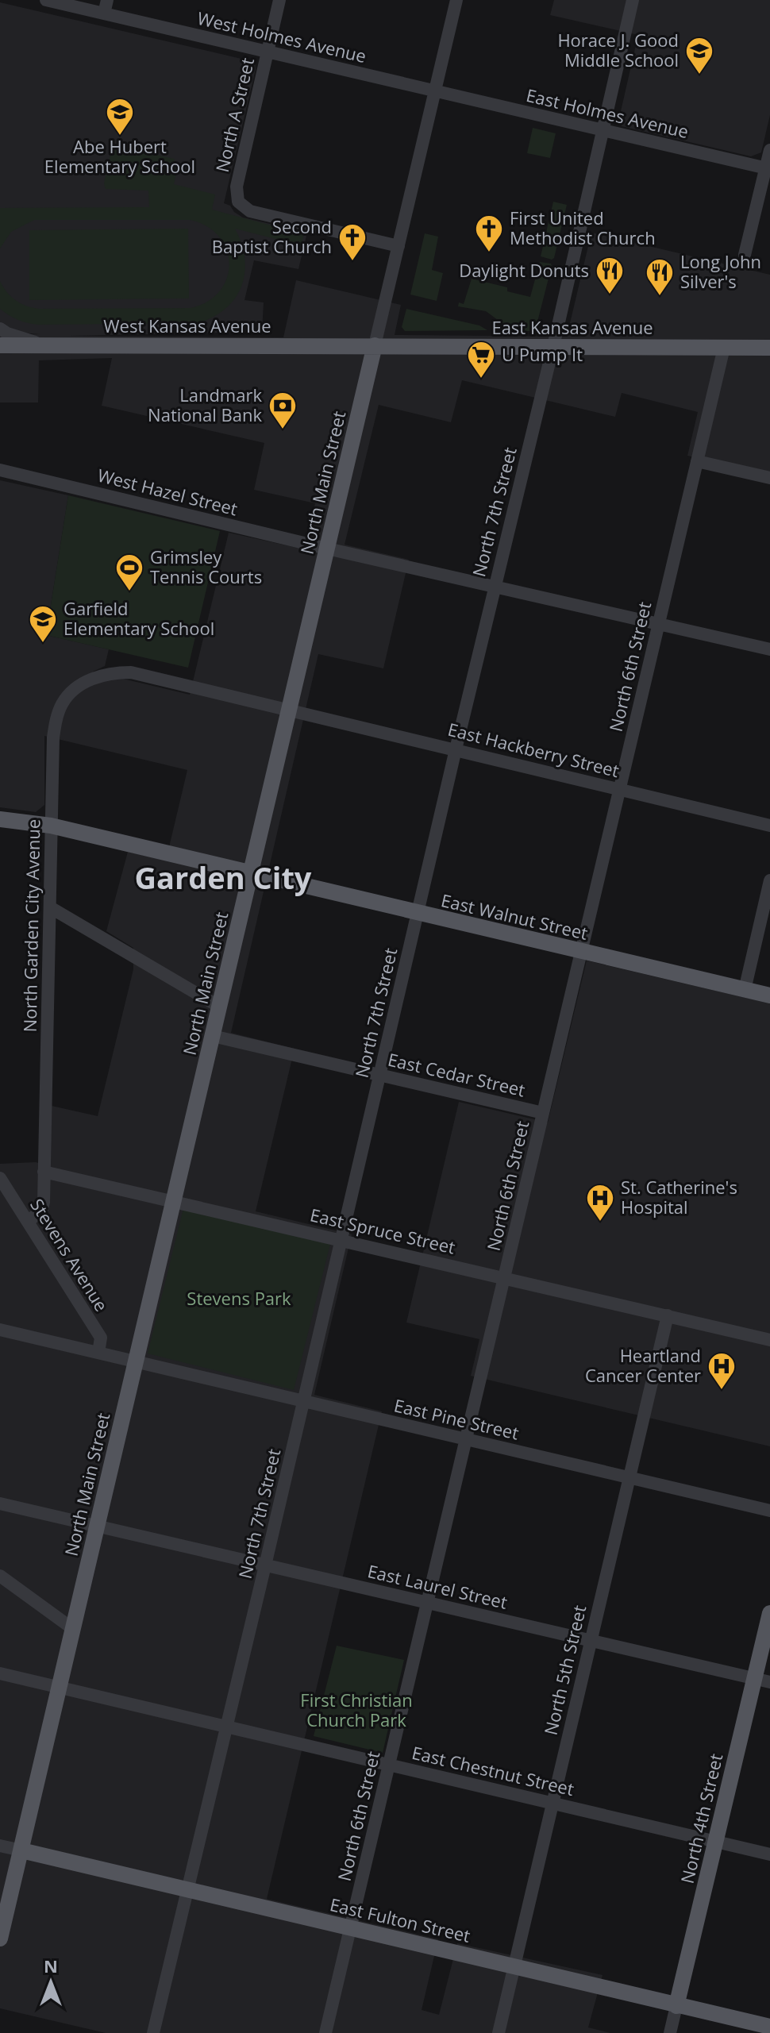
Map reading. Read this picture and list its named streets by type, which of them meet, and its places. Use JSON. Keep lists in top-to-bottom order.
{
  "streets": {
    "main road": [
      "West Kansas Avenue",
      "East Kansas Avenue",
      "North Main Street",
      "East Walnut Street",
      "North 4th Street",
      "East Fulton Street"
    ],
    "street": [
      "West Holmes Avenue",
      "East Holmes Avenue",
      "North A Street",
      "West Hazel Street",
      "North 7th Street",
      "North 6th Street",
      "East Hackberry Street",
      "North Garden City Avenue",
      "East Cedar Street",
      "East Spruce Street",
      "Stevens Avenue",
      "East Pine Street",
      "East Laurel Street",
      "North 5th Street",
      "East Chestnut Street"
    ]
  },
  "crossings": [
    ["West Holmes Avenue", "East Holmes Avenue"],
    ["West Holmes Avenue", "North A Street"],
    ["West Holmes Avenue", "North Main Street"],
    ["East Holmes Avenue", "North Main Street"],
    ["East Holmes Avenue", "North 7th Street"],
    ["North A Street", "North Main Street"],
    ["West Kansas Avenue", "East Kansas Avenue"],
    ["West Kansas Avenue", "North Main Street"],
    ["East Kansas Avenue", "North Main Street"],
    ["East Kansas Avenue", "North 7th Street"],
    ["East Kansas Avenue", "North 6th Street"],
    ["North Main Street", "West Hazel Street"],
    ["North Main Street", "East Hackberry Street"],
    ["North Main Street", "East Walnut Street"],
    ["North Main Street", "North Garden City Avenue"],
    ["North Main Street", "East Cedar Street"],
    ["North Main Street", "East Spruce Street"],
    ["North Main Street", "East Pine Street"],
    ["North Main Street", "East Laurel Street"],
    ["North Main Street", "East Chestnut Street"],
    ["North Main Street", "East Fulton Street"],
    ["West Hazel Street", "North 7th Street"],
    ["West Hazel Street", "North 6th Street"],
    ["North 7th Street", "East Hackberry Street"],
    ["North 7th Street", "East Walnut Street"],
    ["North 7th Street", "East Cedar Street"],
    ["North 7th Street", "East Spruce Street"],
    ["North 7th Street", "East Pine Street"],
    ["North 7th Street", "East Laurel Street"],
    ["North 7th Street", "East Chestnut Street"],
    ["North 7th Street", "East Fulton Street"],
    ["North 6th Street", "East Hackberry Street"],
    ["North 6th Street", "East Walnut Street"],
    ["North 6th Street", "East Cedar Street"],
    ["North 6th Street", "East Spruce Street"],
    ["North 6th Street", "East Pine Street"],
    ["North 6th Street", "East Laurel Street"],
    ["North 6th Street", "East Chestnut Street"],
    ["North 6th Street", "East Fulton Street"],
    ["East Hackberry Street", "North Garden City Avenue"],
    ["East Walnut Street", "North Garden City Avenue"],
    ["North Garden City Avenue", "East Spruce Street"],
    ["North Garden City Avenue", "Stevens Avenue"],
    ["East Spruce Street", "North 5th Street"],
    ["Stevens Avenue", "East Pine Street"],
    ["East Pine Street", "North 5th Street"],
    ["East Laurel Street", "North 5th Street"],
    ["East Laurel Street", "North 4th Street"],
    ["North 5th Street", "East Chestnut Street"],
    ["North 5th Street", "East Fulton Street"],
    ["East Chestnut Street", "North 4th Street"],
    ["North 4th Street", "East Fulton Street"]
  ],
  "districts": ["Garden City"],
  "parks": ["Stevens Park", "First Christian Church Park"],
  "places": {
    "school or university": ["Horace J. Good Middle School", "Abe Hubert Elementary School", "Garfield Elementary School"],
    "church": ["First United Methodist Church", "Second Baptist Church"],
    "restaurant": ["Daylight Donuts", "Long John Silver's"],
    "supermarket": ["U Pump It"],
    "bank": ["Landmark National Bank"],
    "sports": ["Grimsley Tennis Courts"],
    "hospital": ["St. Catherine's Hospital", "Heartland Cancer Center"]
  },
  "north": "top"
}
